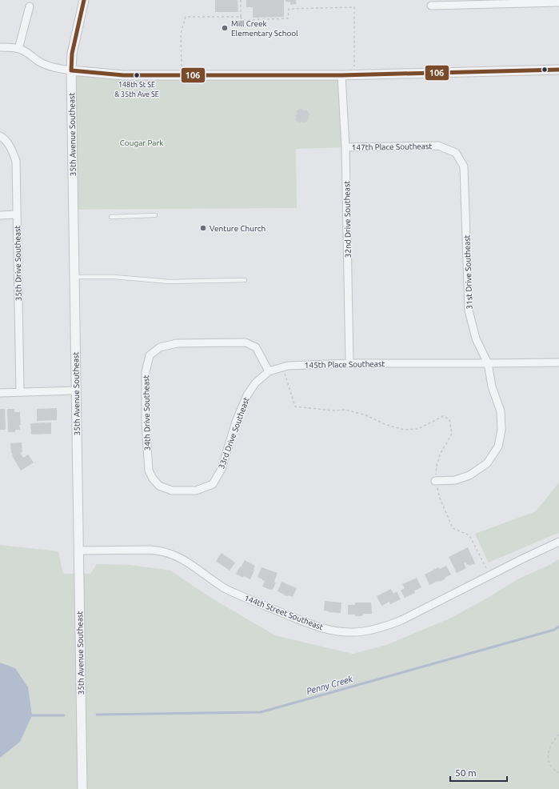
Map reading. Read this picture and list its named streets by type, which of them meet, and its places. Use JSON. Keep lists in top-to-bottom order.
{
  "streets": {
    "street": [
      "35th Avenue Southeast",
      "147th Place Southeast",
      "32nd Drive Southeast",
      "35th Drive Southeast",
      "31st Drive Southeast",
      "145th Place Southeast",
      "34th Drive Southeast",
      "33rd Drive Southeast",
      "144th Street Southeast"
    ]
  },
  "crossings": [
    ["35th Avenue Southeast", "144th Street Southeast"],
    ["147th Place Southeast", "32nd Drive Southeast"],
    ["147th Place Southeast", "31st Drive Southeast"],
    ["32nd Drive Southeast", "145th Place Southeast"],
    ["31st Drive Southeast", "145th Place Southeast"],
    ["145th Place Southeast", "34th Drive Southeast"],
    ["145th Place Southeast", "33rd Drive Southeast"],
    ["34th Drive Southeast", "33rd Drive Southeast"]
  ],
  "water": ["Penny Creek"],
  "parks": ["Cougar Park"],
  "places": ["Mill Creek Elementary School", "148th St SE & 35th Ave SE", "Venture Church"],
  "lines": ["transit line 106"],
  "scale_bar": "50 m"
}
